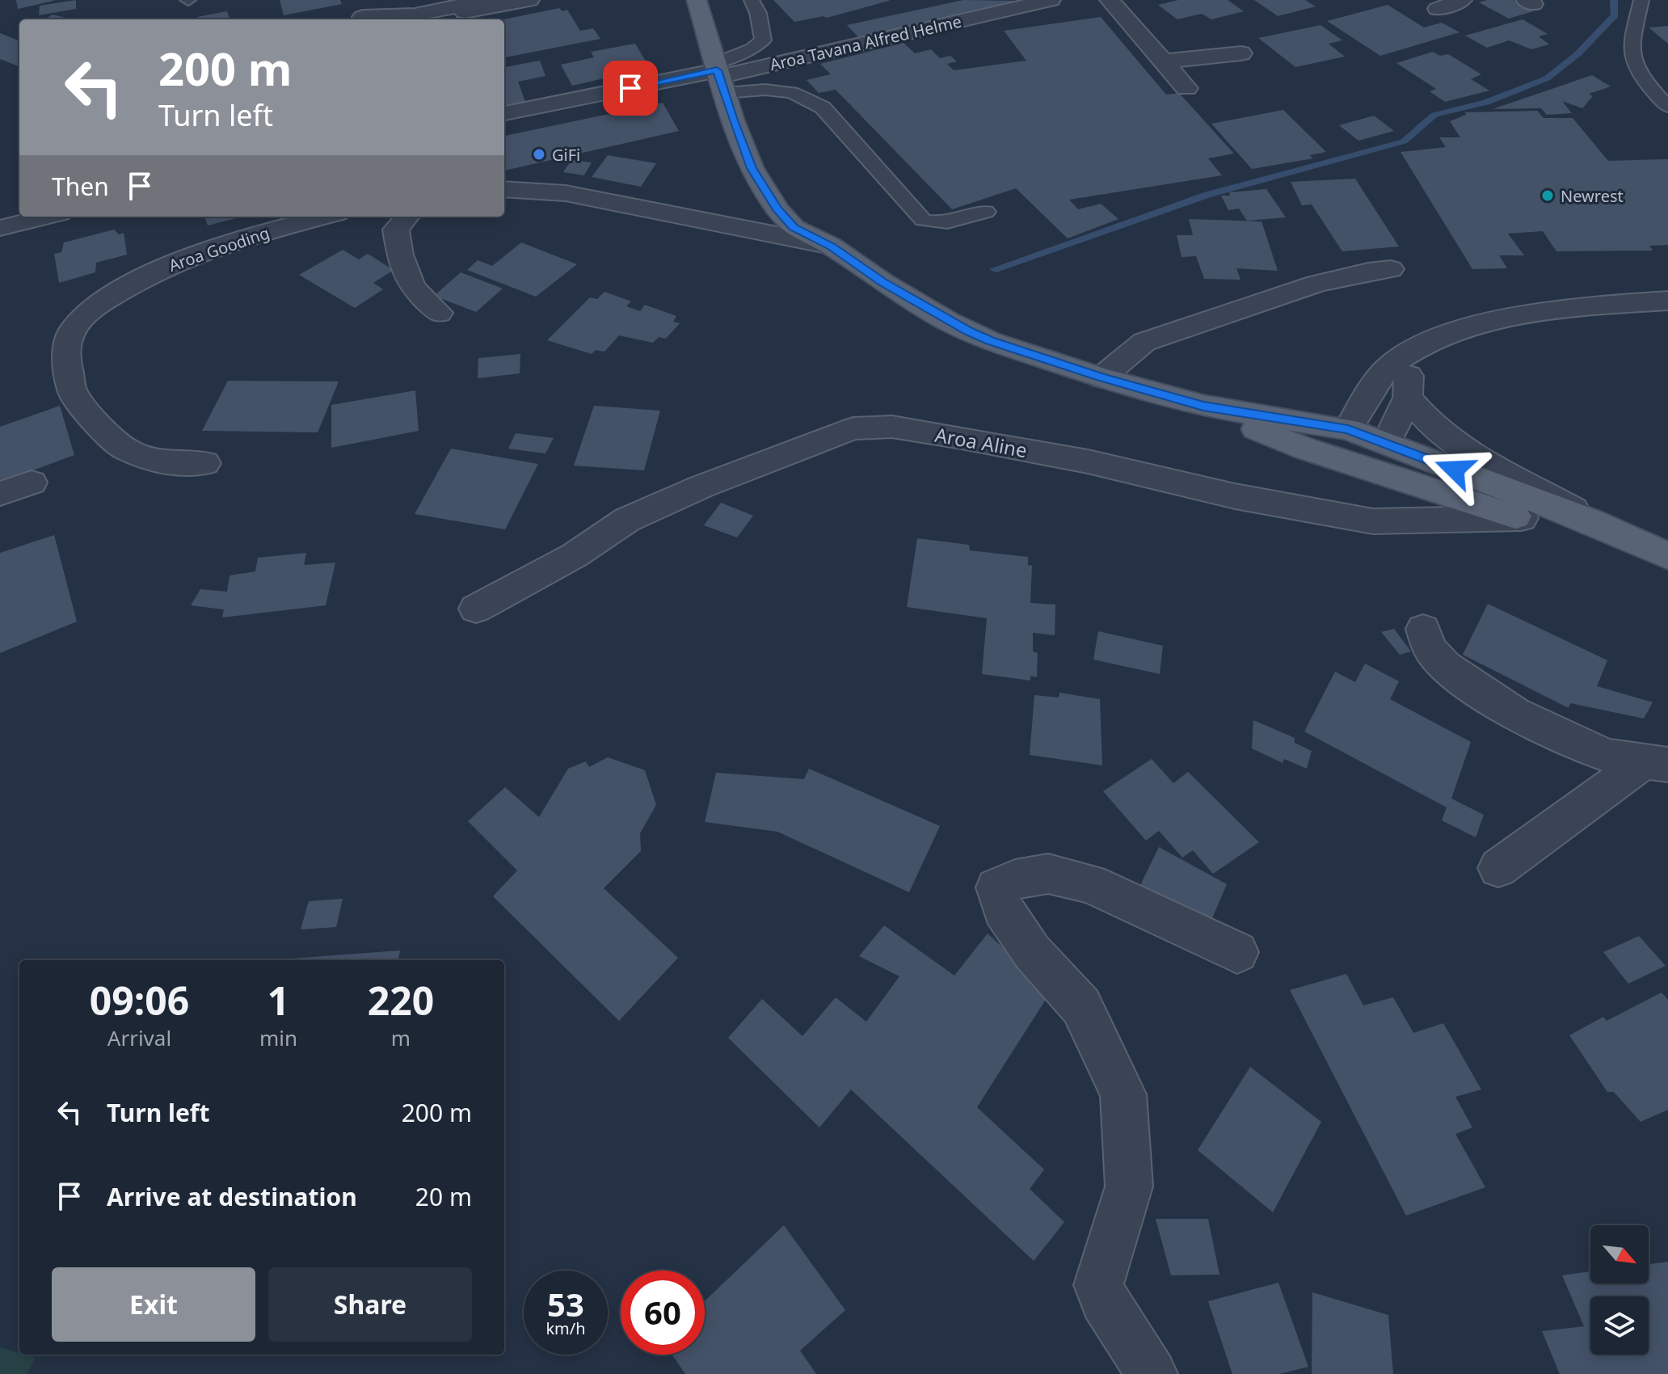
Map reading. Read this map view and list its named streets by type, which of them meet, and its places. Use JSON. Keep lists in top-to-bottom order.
{
  "streets": {
    "street": ["Aroa Tavana Alfred Helme", "Aroa Gooding", "Aroa Aline"]
  },
  "places": ["GiFi", "Newrest"],
  "north": "bottom right",
  "page": {
    "turn": ["200 m", "Turn left"],
    "then": "Then",
    "eta": [
      "09:06",
      "Arrival",
      "1",
      "min",
      "220",
      "m"
    ],
    "list": [
      {
        "name": "Turn left",
        "value": "200 m"
      },
      {
        "name": "Arrive at destination",
        "value": "20 m"
      }
    ],
    "buttons": ["Exit", "Share"],
    "speed": "53 km/h",
    "limit": "60"
  }
}
